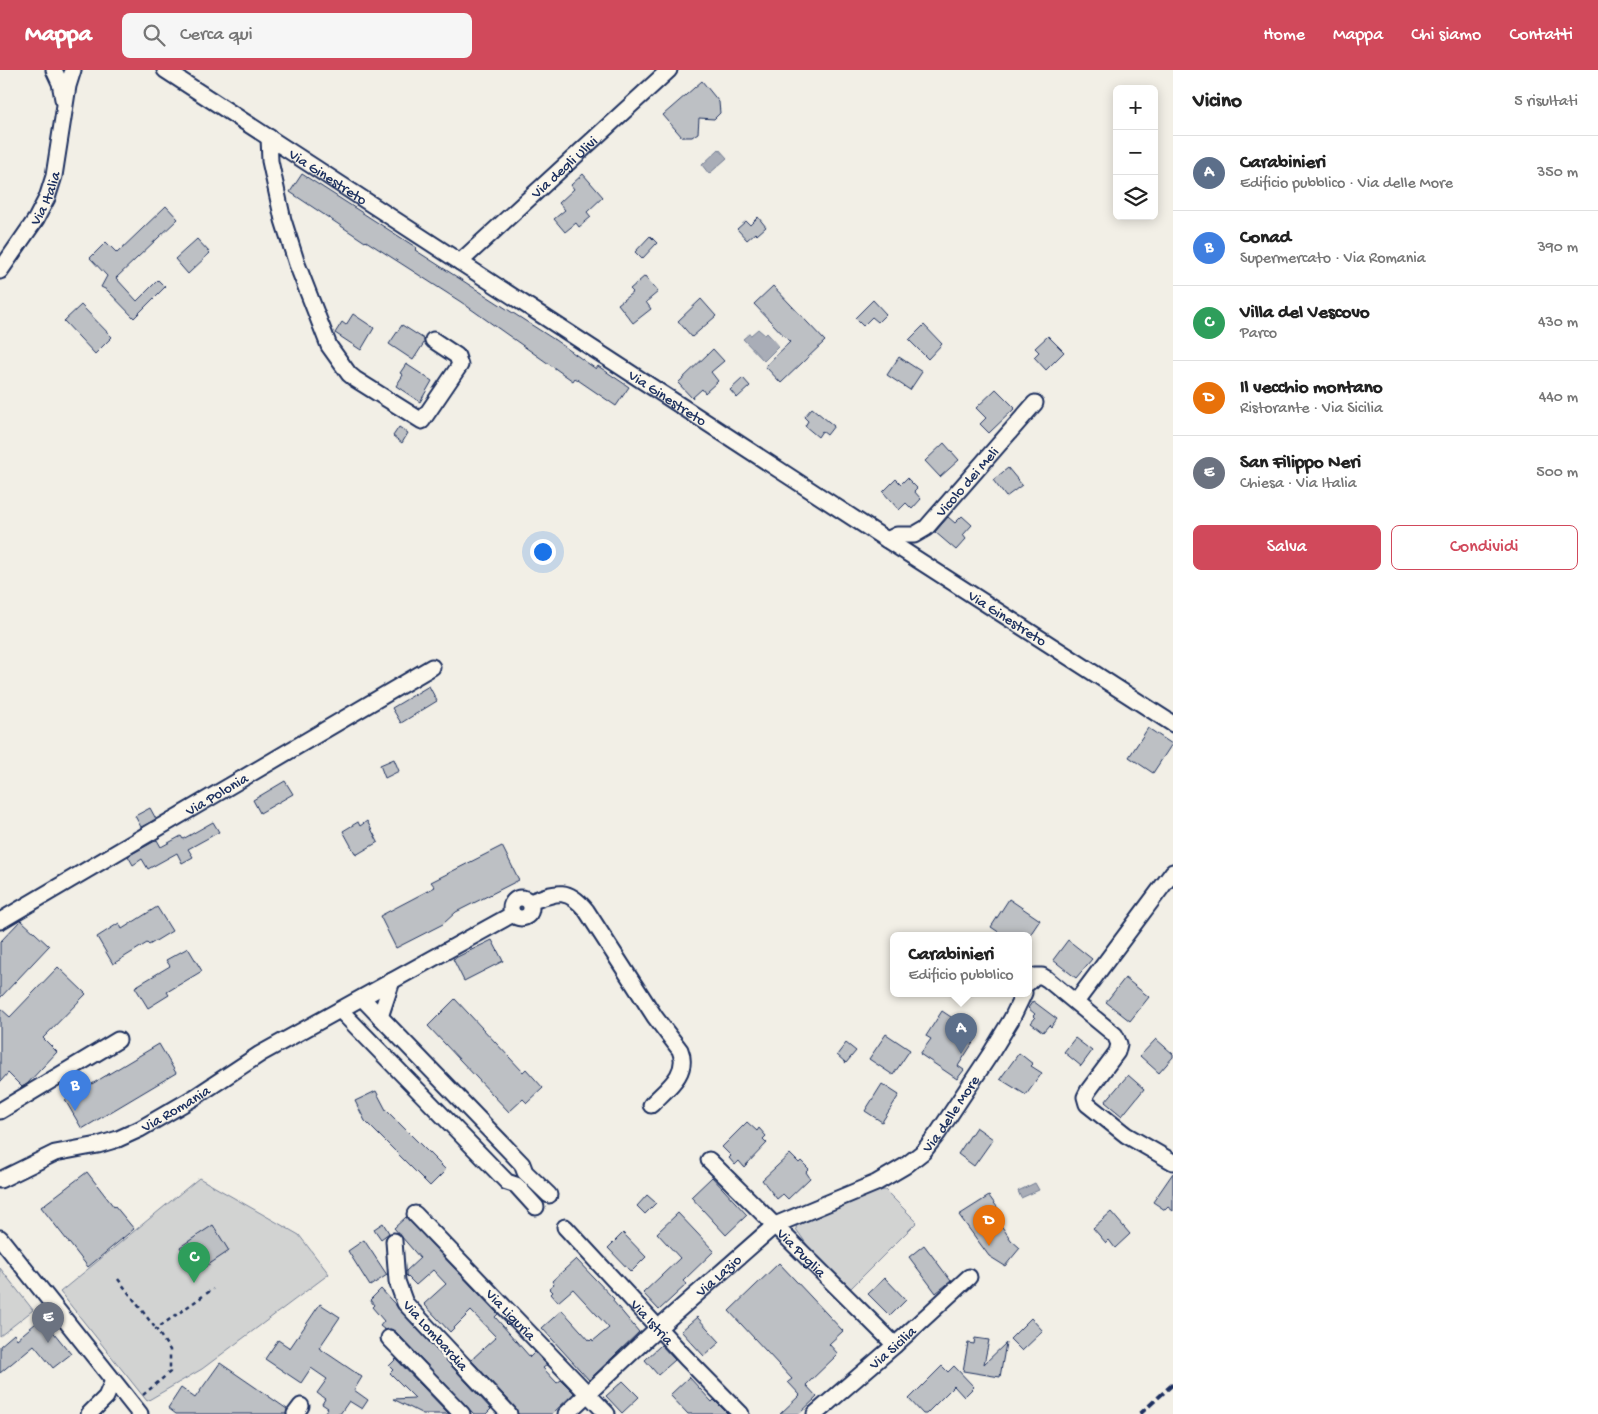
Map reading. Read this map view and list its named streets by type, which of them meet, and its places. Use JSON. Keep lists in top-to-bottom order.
{
  "streets": {
    "street": [
      "Via degli Ulivi",
      "Via Ginestreto",
      "Via Italia",
      "Vicolo dei Meli",
      "Via Polonia",
      "Via Romania",
      "Via delle More",
      "Via Puglia",
      "Via Lazio",
      "Via Liguria",
      "Via Istria",
      "Via Lombardia",
      "Via Sicilia"
    ]
  },
  "crossings": [
    ["Via degli Ulivi", "Via Ginestreto"],
    ["Via Ginestreto", "Vicolo dei Meli"],
    ["Via delle More", "Via Lazio"],
    ["Via Puglia", "Via Lazio"],
    ["Via Puglia", "Via Sicilia"],
    ["Via Lazio", "Via Liguria"],
    ["Via Lazio", "Via Istria"]
  ],
  "page": {
    "header": "Mappa",
    "search": "Cerca qui",
    "nav": [
      "Home",
      "Mappa",
      "Chi siamo",
      "Contatti"
    ],
    "heading": ["Vicino", "5 risultati"],
    "map_buttons": ["+", "−"],
    "list": [
      {
        "mark": "A",
        "name": "Carabinieri",
        "note": "Edificio pubblico · Via delle More",
        "value": "350 m"
      },
      {
        "mark": "B",
        "name": "Conad",
        "note": "Supermercato · Via Romania",
        "value": "390 m"
      },
      {
        "mark": "C",
        "name": "Villa del Vescovo",
        "note": "Parco",
        "value": "430 m"
      },
      {
        "mark": "D",
        "name": "Il vecchio montano",
        "note": "Ristorante · Via Sicilia",
        "value": "440 m"
      },
      {
        "mark": "E",
        "name": "San Filippo Neri",
        "note": "Chiesa · Via Italia",
        "value": "500 m"
      }
    ],
    "buttons": ["Salva", "Condividi"],
    "popup": ["Carabinieri", "Edificio pubblico"],
    "pins": [
      "A",
      "B",
      "D",
      "C",
      "E"
    ]
  }
}
